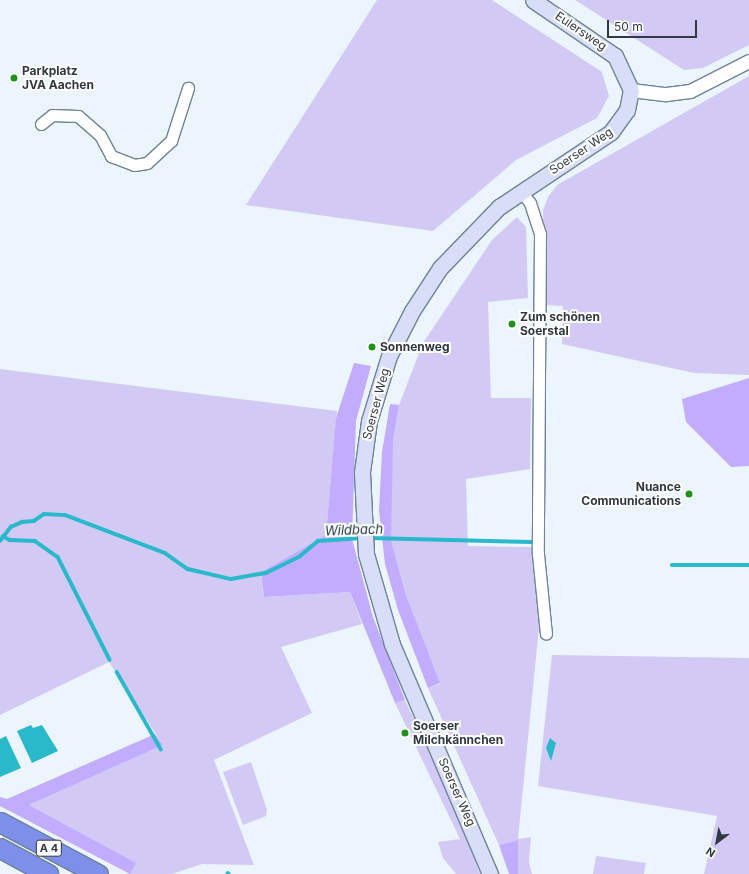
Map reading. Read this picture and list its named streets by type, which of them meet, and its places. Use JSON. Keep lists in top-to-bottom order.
{
  "streets": {
    "highway": ["A 4"],
    "main road": ["Eulersweg", "Soerser Weg"]
  },
  "crossings": [
    ["Eulersweg", "Soerser Weg"]
  ],
  "water": ["Wildbach"],
  "places": [
    "Parkplatz JVA Aachen",
    "Zum schönen Soerstal",
    "Sonnenweg",
    "Nuance Communications",
    "Soerser Milchkännchen"
  ],
  "scale_bar": "50 m",
  "north": "bottom left"
}
